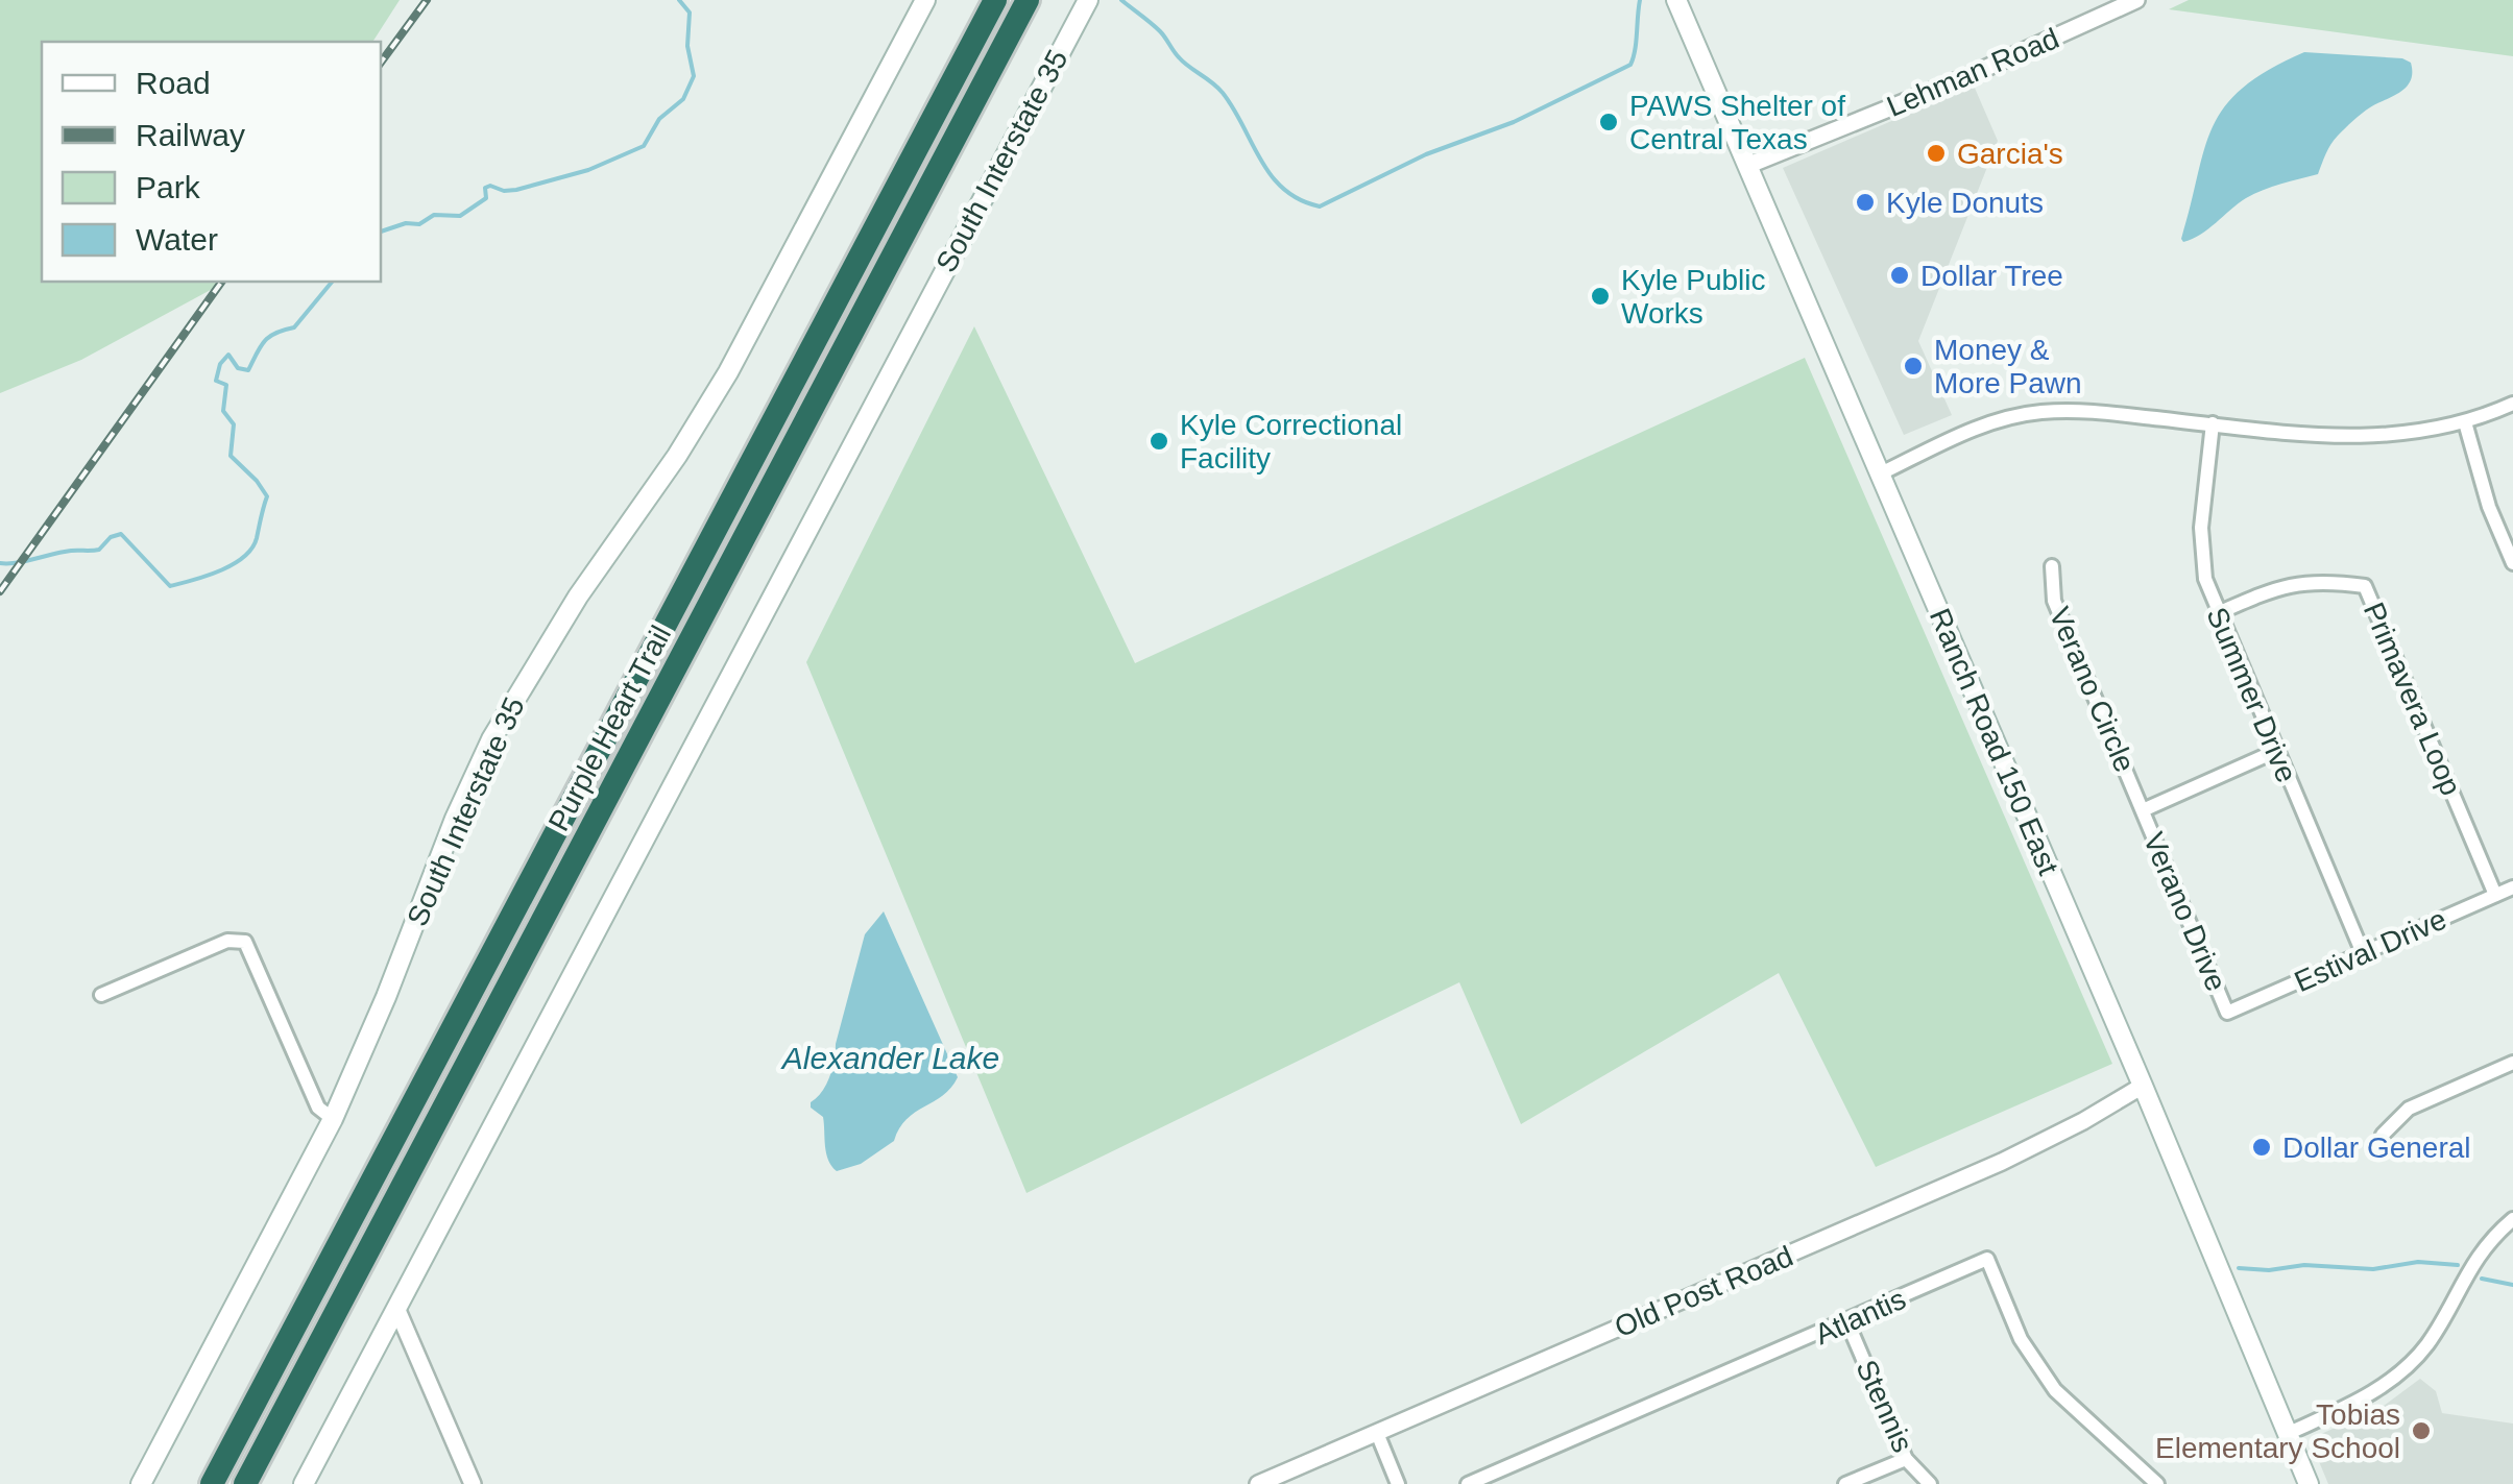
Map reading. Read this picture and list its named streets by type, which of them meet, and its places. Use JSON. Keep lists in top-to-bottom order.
{
  "streets": {
    "highway": ["Purple Heart Trail"],
    "main road": ["South Interstate 35", "Ranch Road 150 East"],
    "street": [
      "Lehman Road",
      "Verano Circle",
      "Summer Drive",
      "Primavera Loop",
      "Verano Drive",
      "Estival Drive",
      "Old Post Road",
      "Atlantis",
      "Stennis"
    ]
  },
  "crossings": [
    ["Lehman Road", "Ranch Road 150 East"],
    ["Verano Circle", "Verano Drive"],
    ["Summer Drive", "Primavera Loop"],
    ["Summer Drive", "Estival Drive"],
    ["Primavera Loop", "Estival Drive"],
    ["Ranch Road 150 East", "Old Post Road"],
    ["Verano Drive", "Estival Drive"],
    ["Atlantis", "Stennis"]
  ],
  "water": ["Alexander Lake"],
  "places": [
    "PAWS Shelter of Central Texas",
    "Garcia's",
    "Kyle Donuts",
    "Dollar Tree",
    "Kyle Public Works",
    "Money & More Pawn",
    "Kyle Correctional Facility",
    "Dollar General",
    "Tobias Elementary School"
  ],
  "legend": [
    "Road",
    "Railway",
    "Park",
    "Water"
  ]
}
